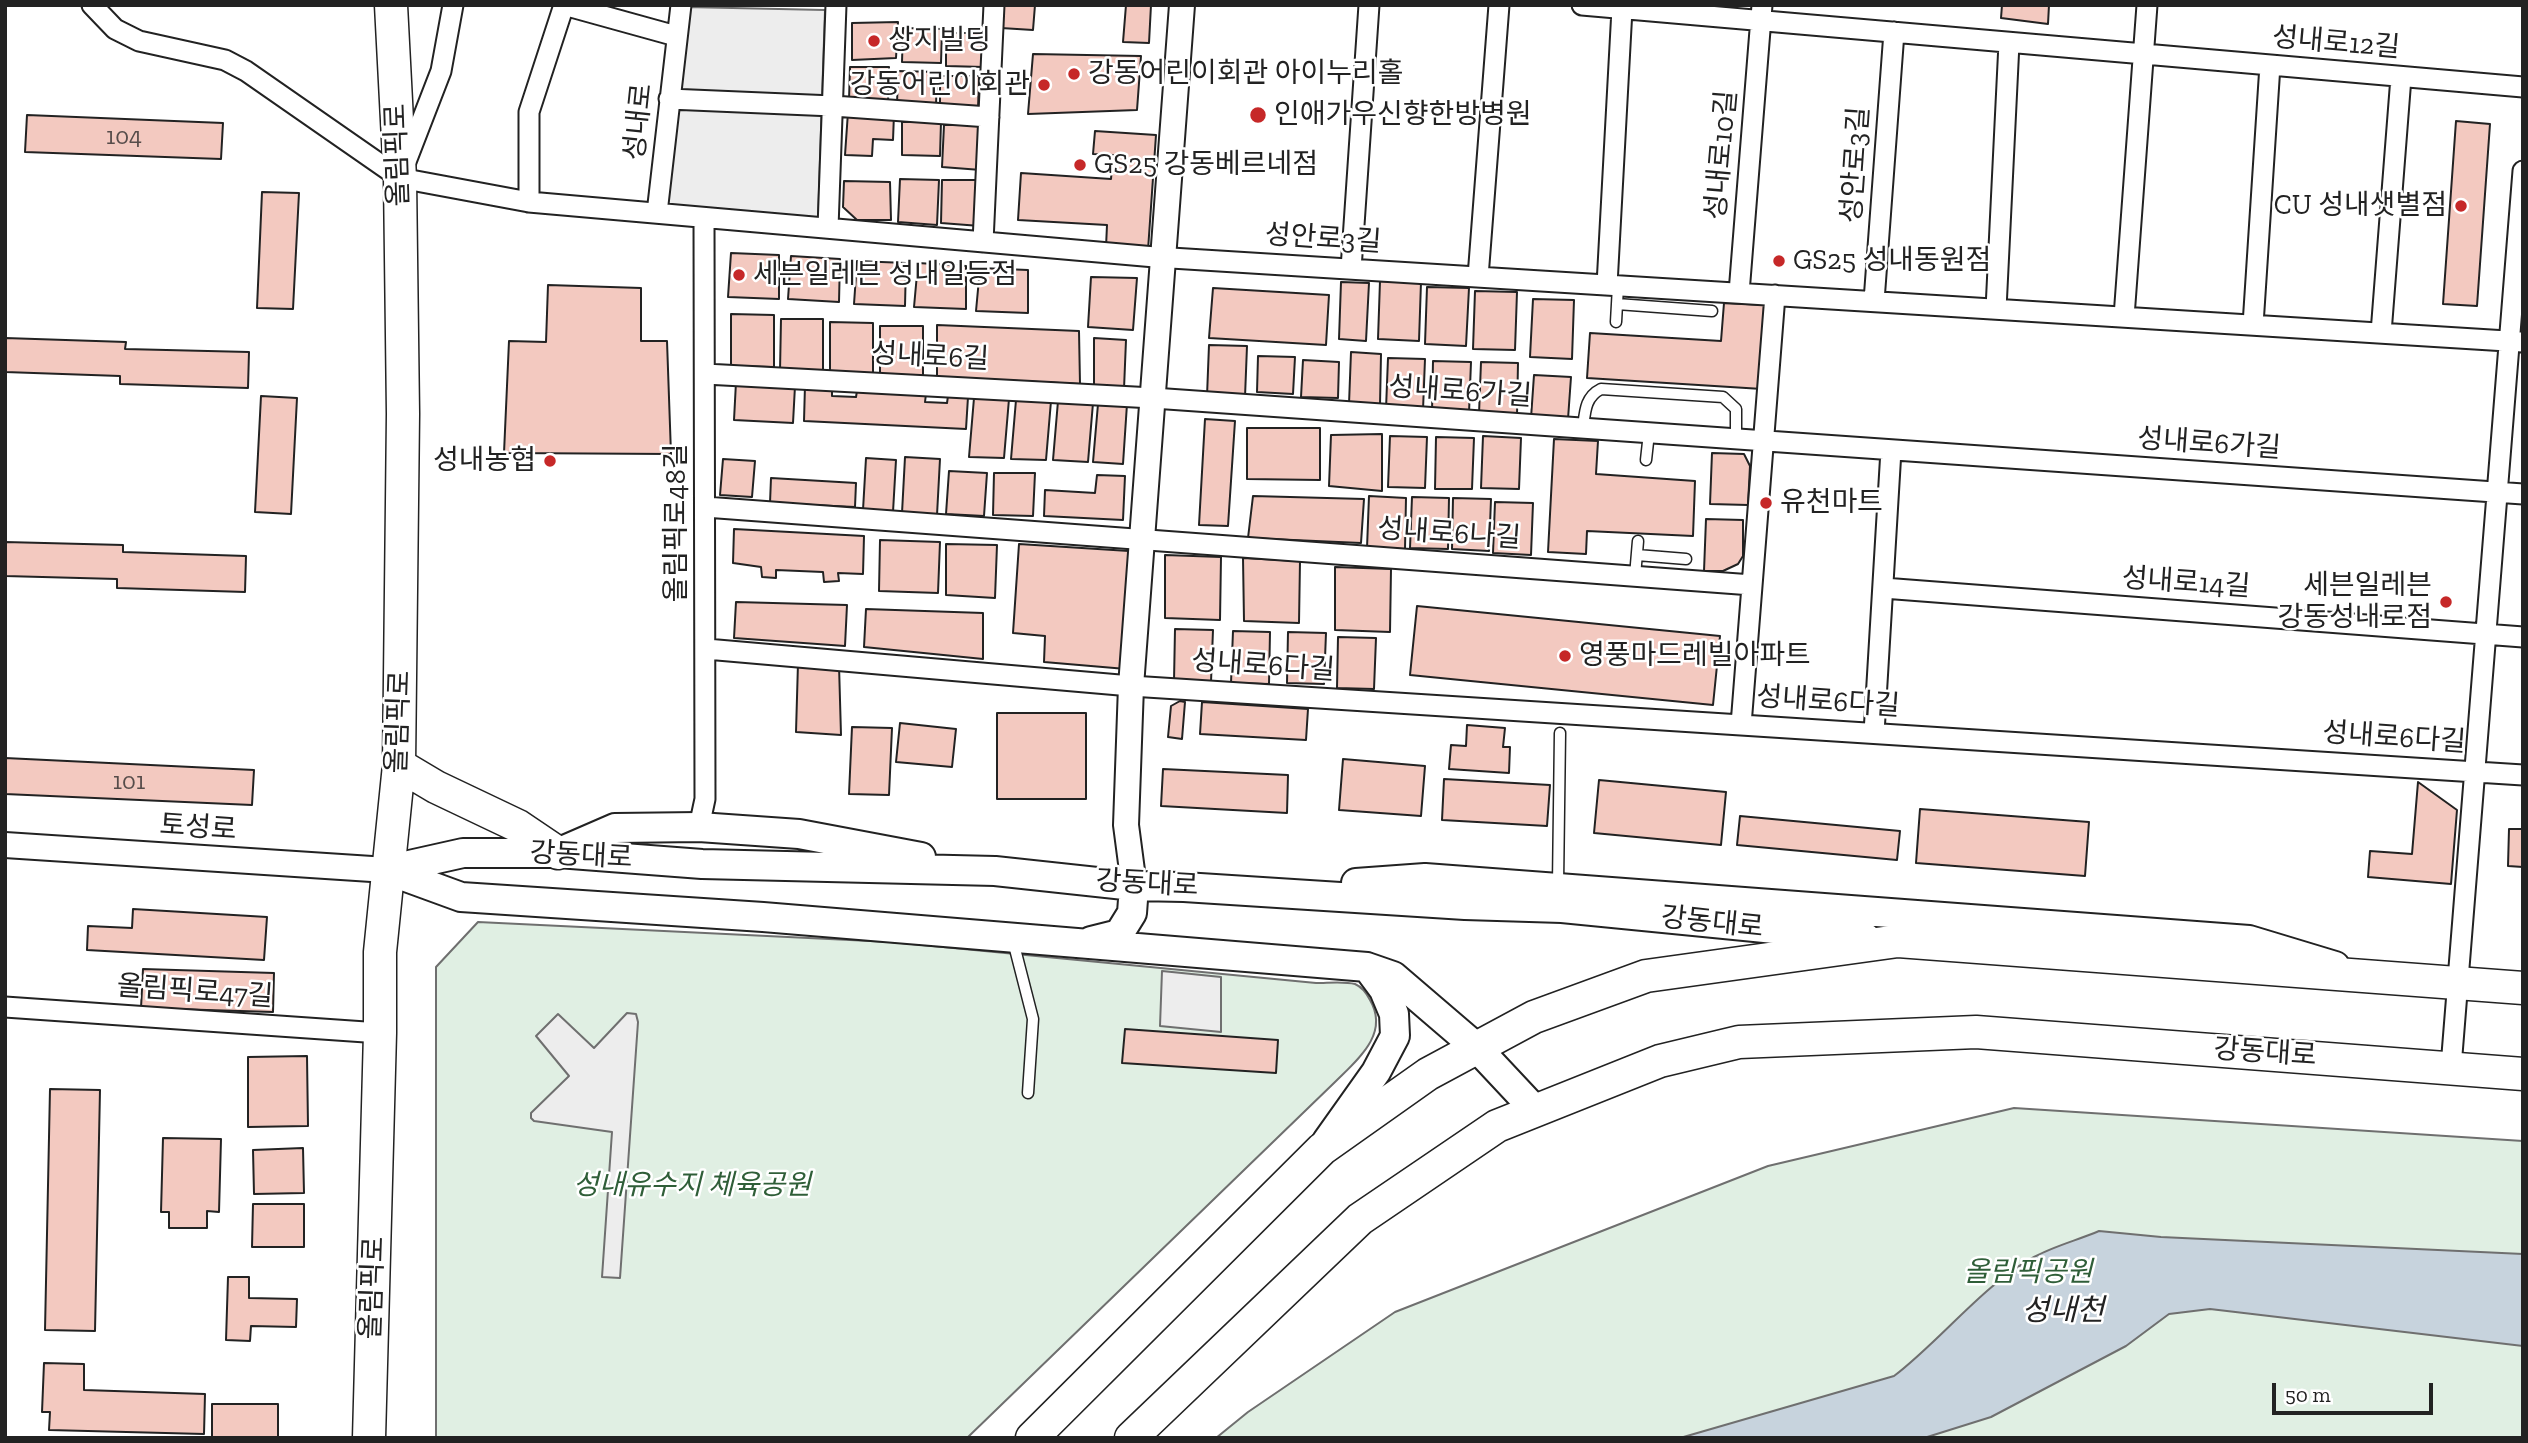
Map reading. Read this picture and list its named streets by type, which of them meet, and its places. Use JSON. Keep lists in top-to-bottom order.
{
  "streets": {
    "main road": ["올림픽로", "강동대로"],
    "street": [
      "성내로12길",
      "성내로",
      "성내로10길",
      "성안로3길",
      "성내로6길",
      "성내로6가길",
      "올림픽로48길",
      "성내로6나길",
      "성내로14길",
      "성내로6다길",
      "토성로",
      "올림픽로47길"
    ]
  },
  "crossings": [
    ["올림픽로", "토성로"],
    ["올림픽로", "강동대로"],
    ["올림픽로", "올림픽로47길"],
    ["성내로10길", "성안로3길"],
    ["성내로6길", "성내로6가길"],
    ["성내로6길", "올림픽로48길"],
    ["토성로", "강동대로"]
  ],
  "water": ["성내천"],
  "parks": ["성내유수지 체육공원", "올림픽공원"],
  "places": [
    "상지빌딩",
    "강동어린이회관 아이누리홀",
    "강동어린이회관",
    "인애가우신향한방병원",
    "GS25 강동베르네점",
    "CU 성내샛별점",
    "GS25 성내동원점",
    "세븐일레븐 성내일등점",
    "성내농협",
    "유천마트",
    "세븐일레븐 강동성내로점",
    "영풍마드레빌아파트"
  ],
  "house_numbers": ["104", "101"],
  "scale_bar": "50 m"
}
